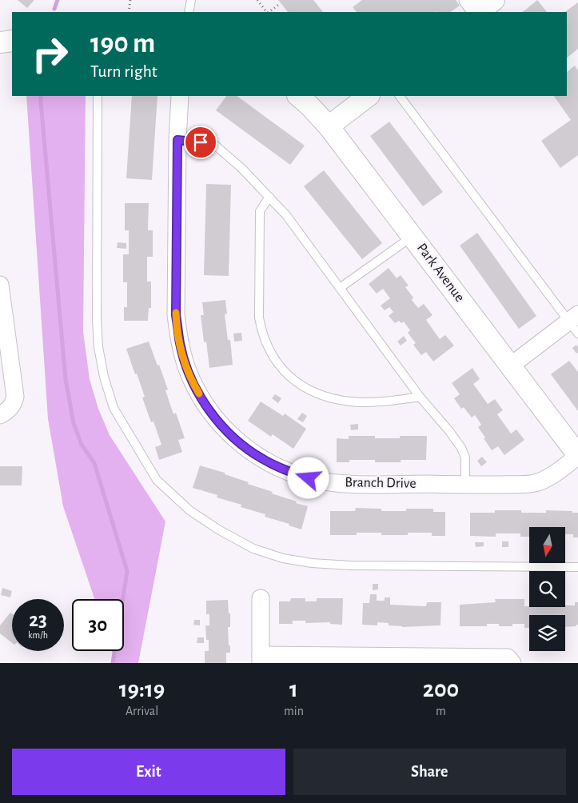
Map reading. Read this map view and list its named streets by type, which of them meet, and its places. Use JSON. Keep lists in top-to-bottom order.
{
  "streets": {
    "street": ["Park Avenue", "Branch Drive"]
  },
  "crossings": [
    ["Park Avenue", "Branch Drive"]
  ],
  "north": "bottom",
  "page": {
    "turn": ["190 m", "Turn right"],
    "speed": "23 km/h",
    "limit": "30",
    "eta": [
      "19:19",
      "Arrival",
      "1",
      "min",
      "200",
      "m"
    ],
    "buttons": ["Exit", "Share"]
  }
}
